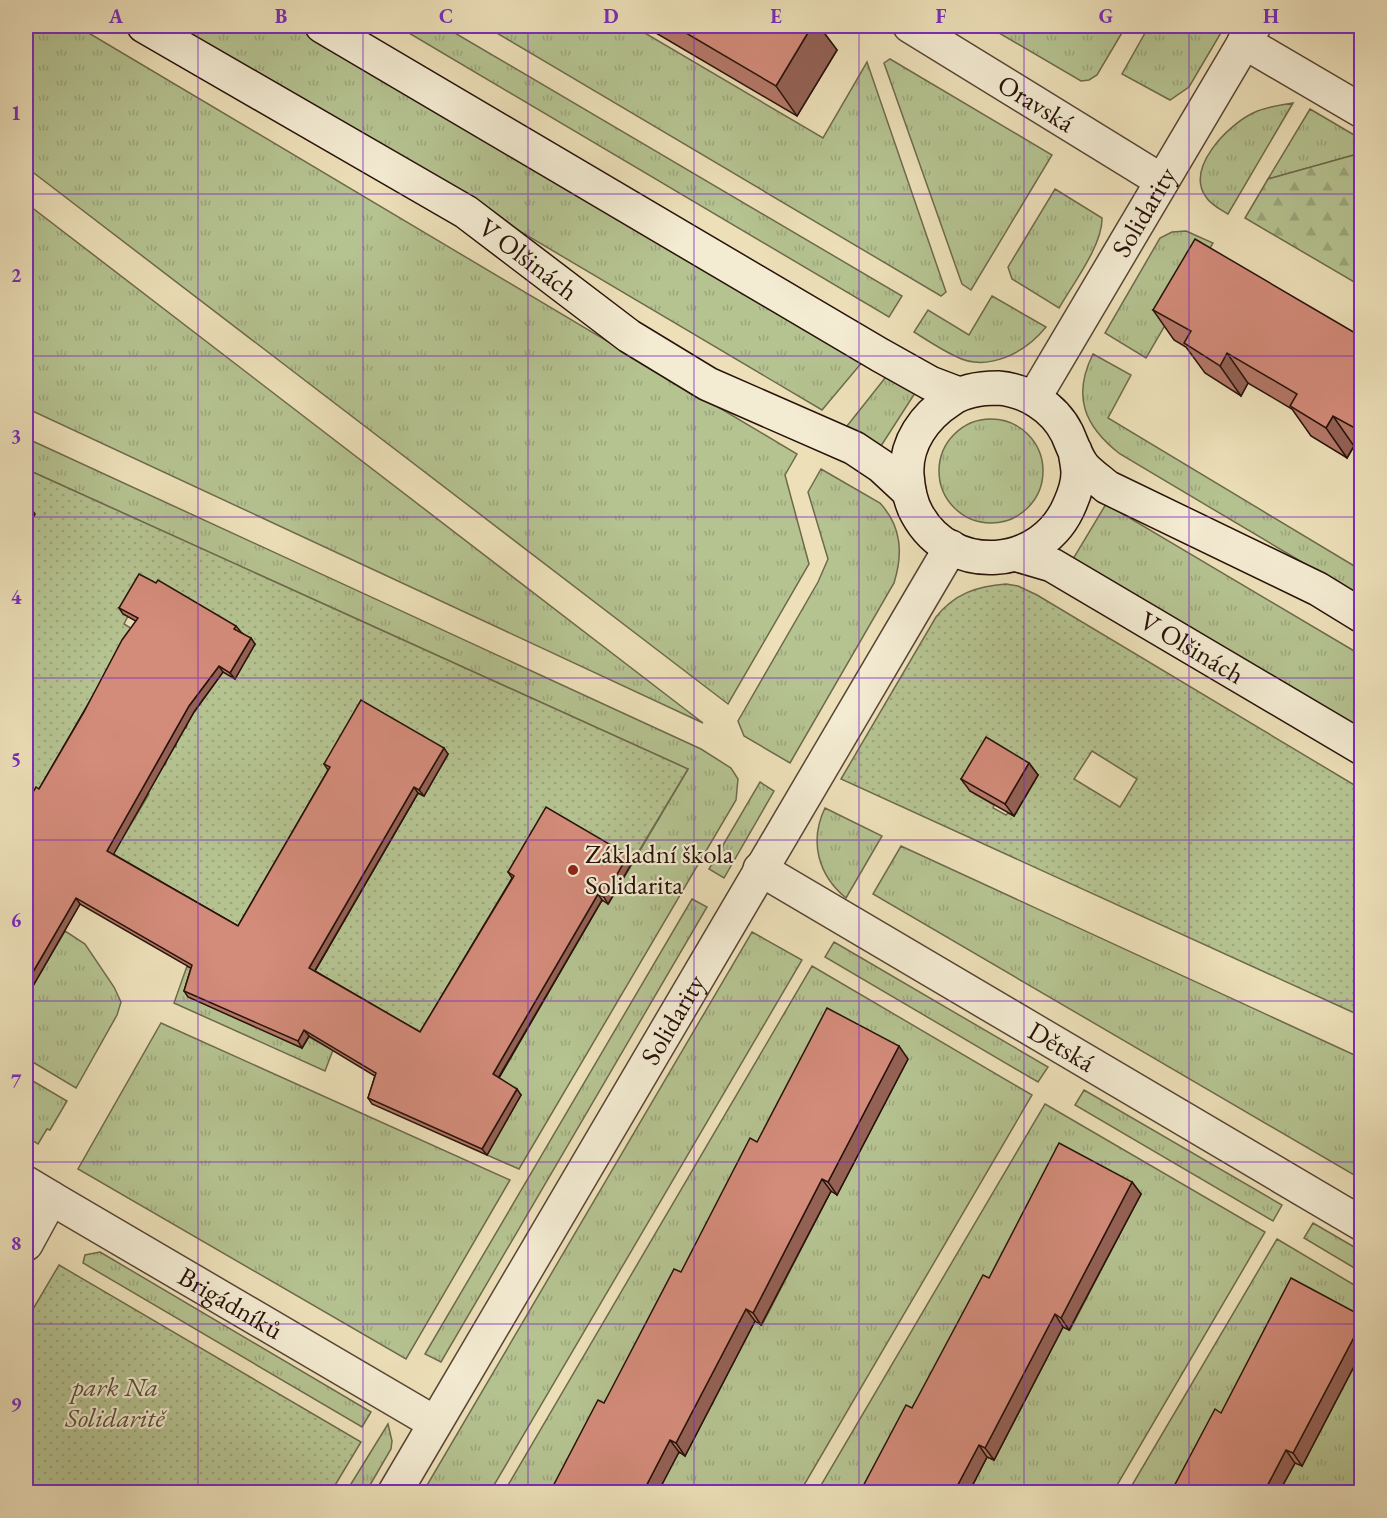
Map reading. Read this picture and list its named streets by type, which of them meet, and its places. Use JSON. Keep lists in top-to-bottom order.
{
  "streets": {
    "street": [
      "Oravská",
      "Solidarity",
      "V Olšinách",
      "Dětská",
      "Brigádníků"
    ]
  },
  "crossings": [
    ["Oravská", "Solidarity"],
    ["Solidarity", "V Olšinách"],
    ["Solidarity", "Dětská"],
    ["Solidarity", "Brigádníků"]
  ],
  "parks": ["park Na Solidaritě"],
  "places": ["Základní škola Solidarita"],
  "grid": {
    "columns": [
      "A",
      "B",
      "C",
      "D",
      "E",
      "F",
      "G",
      "H"
    ],
    "rows": [
      "1",
      "2",
      "3",
      "4",
      "5",
      "6",
      "7",
      "8",
      "9"
    ]
  }
}
